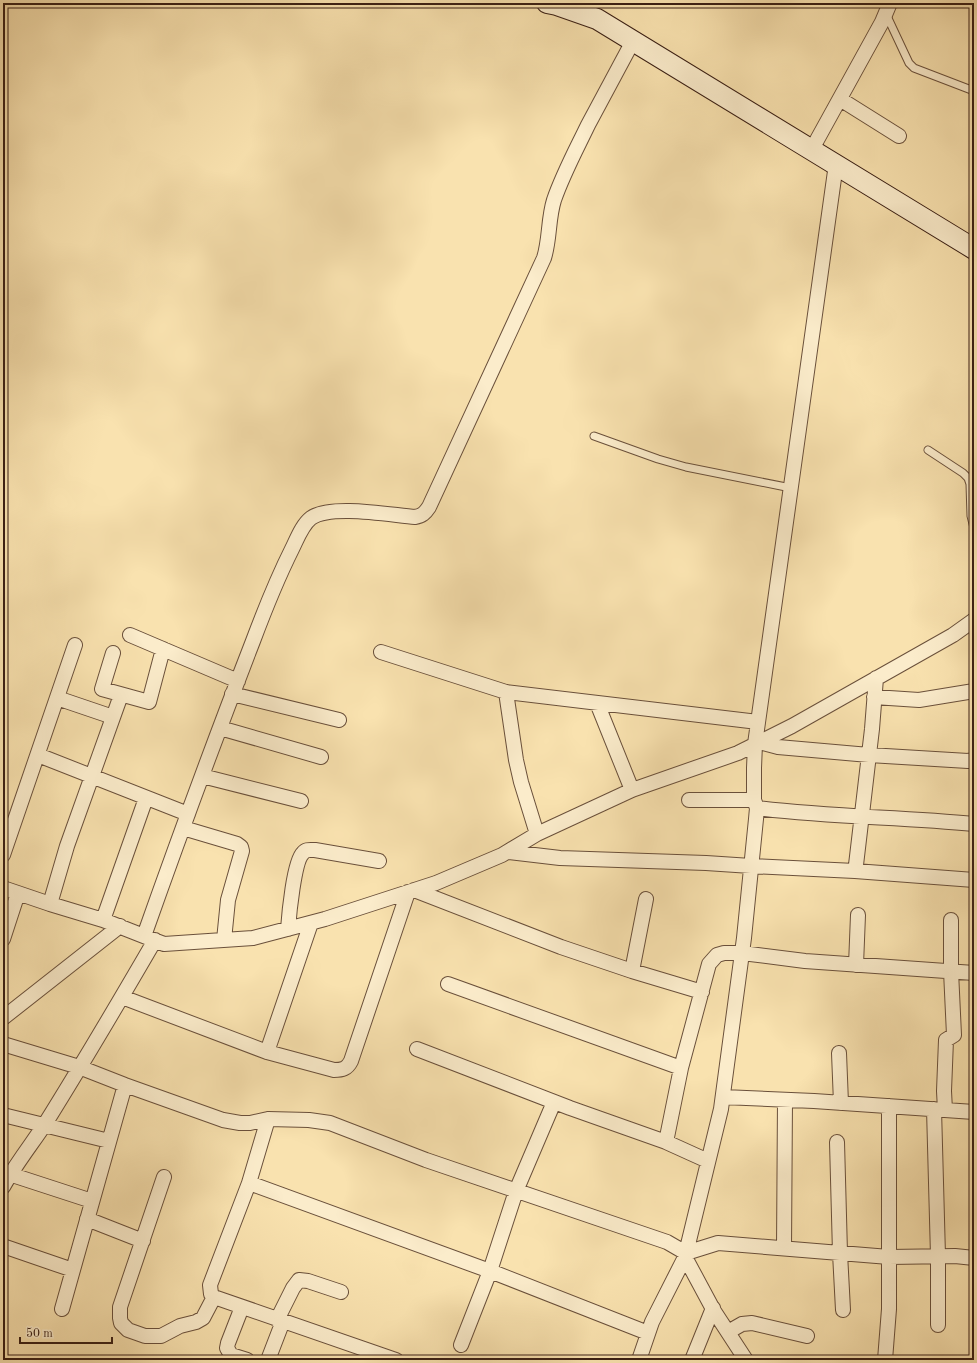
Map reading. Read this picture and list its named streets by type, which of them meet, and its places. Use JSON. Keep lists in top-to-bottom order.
{
  "scale_bar": "50 m"
}
